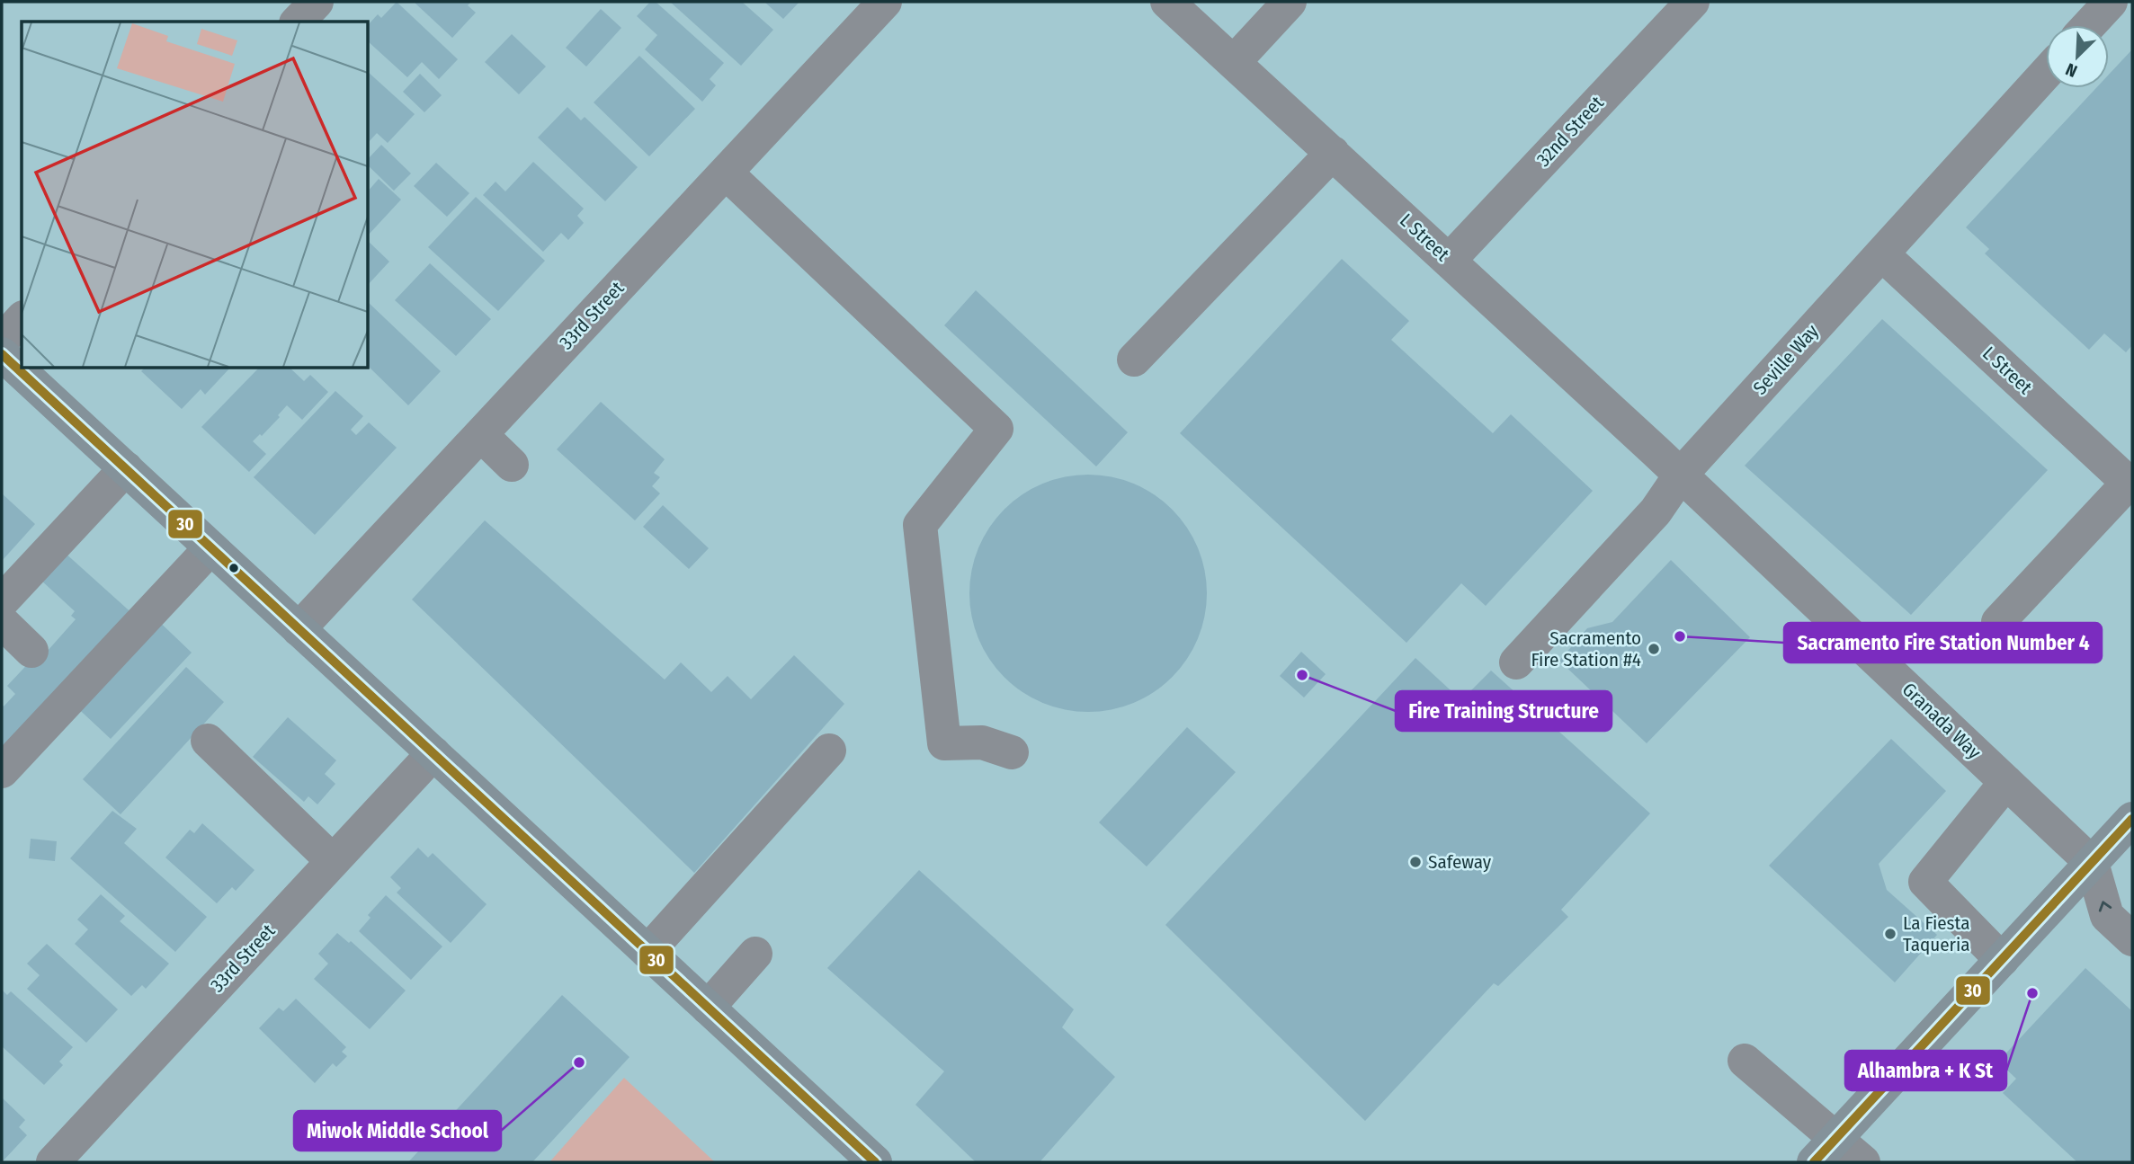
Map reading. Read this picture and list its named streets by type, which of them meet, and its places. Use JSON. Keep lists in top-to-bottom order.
{
  "streets": {
    "street": [
      "32nd Street",
      "L Street",
      "33rd Street",
      "Seville Way",
      "Granada Way"
    ]
  },
  "crossings": [
    ["32nd Street", "L Street"],
    ["L Street", "Seville Way"],
    ["L Street", "Granada Way"],
    ["Seville Way", "Granada Way"]
  ],
  "places": [
    "Sacramento Fire Station Number 4",
    "Sacramento Fire Station #4",
    "Fire Training Structure",
    "Safeway",
    "La Fiesta Taqueria",
    "Alhambra + K St",
    "Miwok Middle School"
  ],
  "lines": ["transit line 30"],
  "north": "bottom left"
}
